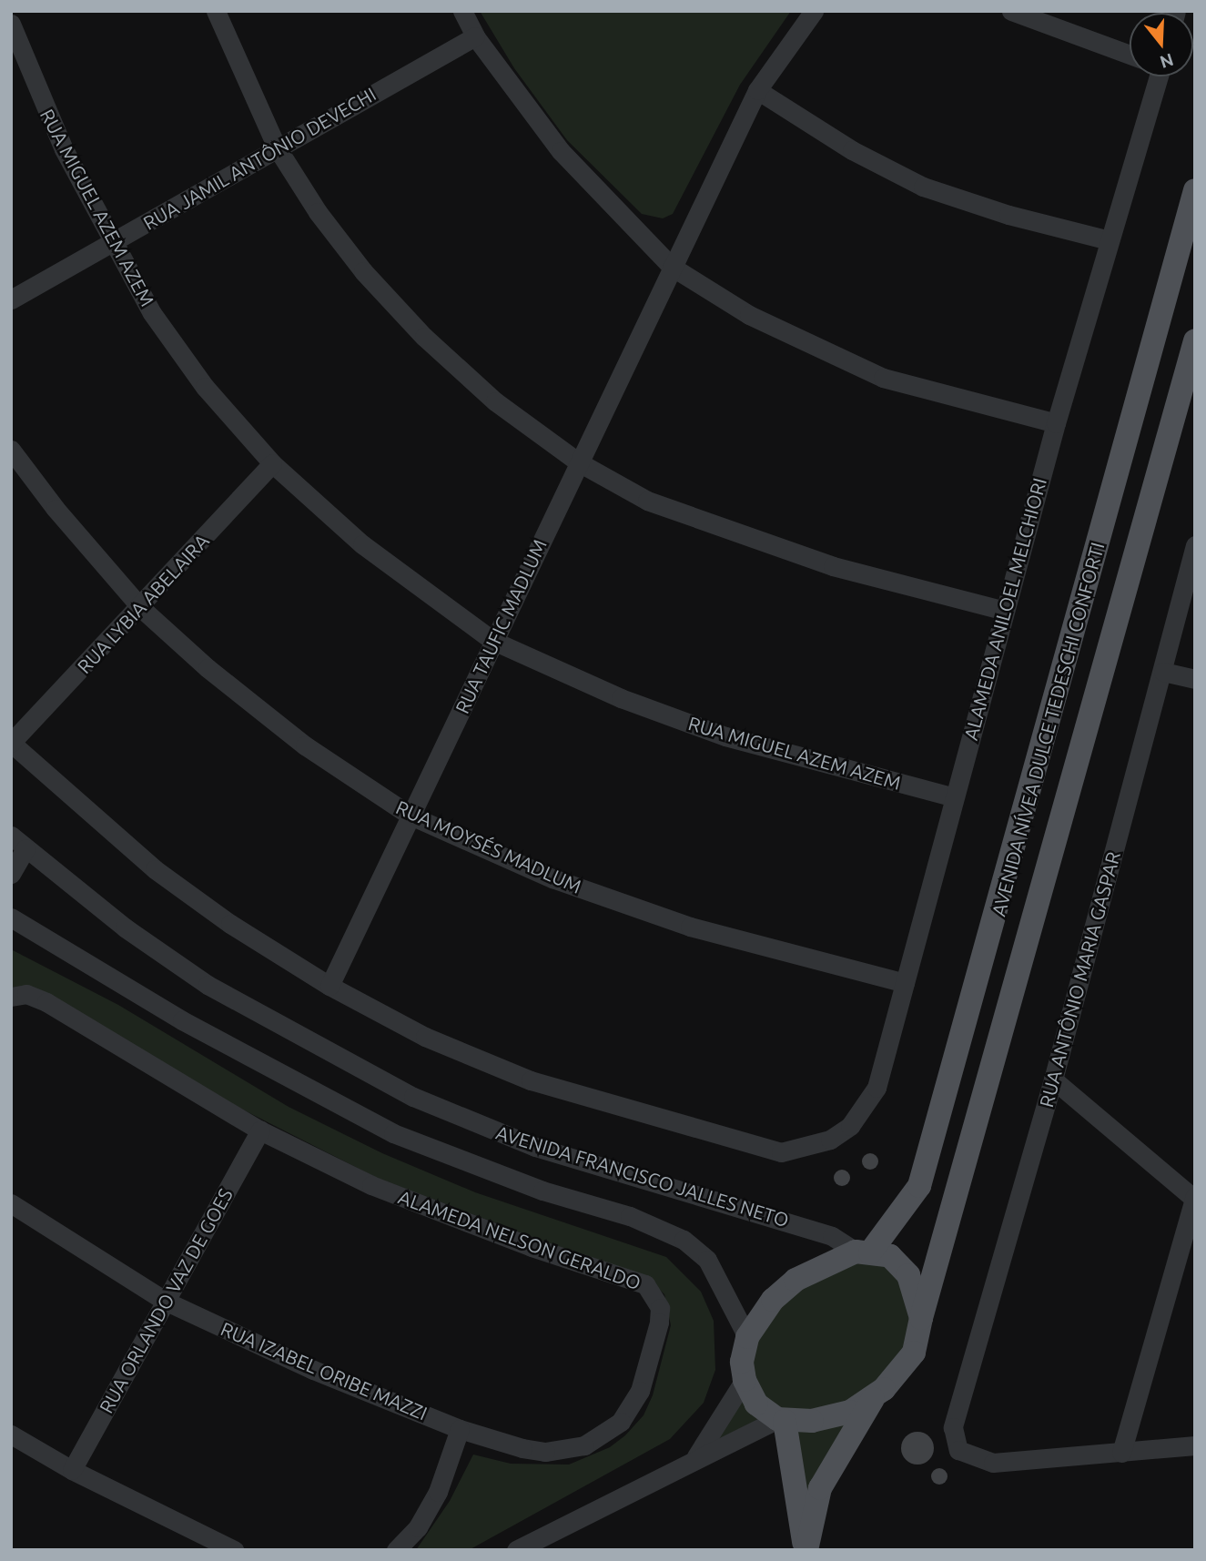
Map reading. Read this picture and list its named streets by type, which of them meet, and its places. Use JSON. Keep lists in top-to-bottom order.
{
  "streets": {
    "main road": ["AVENIDA NÍVEA DULCE TEDESCHI CONFORTI"],
    "street": [
      "RUA JAMIL ANTÔNIO DEVECHI",
      "RUA MIGUEL AZEM AZEM",
      "RUA LYBIA ABELAIRA",
      "ALAMEDA ANILOEL MELCHIORI",
      "RUA TAUFIC MADLUM",
      "RUA MOYSÉS MADLUM",
      "RUA ANTÔNIO MARIA GASPAR",
      "AVENIDA FRANCISCO JALLES NETO",
      "ALAMEDA NELSON GERALDO",
      "RUA ORLANDO VAZ DE GOES",
      "RUA IZABEL ORIBE MAZZI"
    ]
  },
  "crossings": [
    ["RUA JAMIL ANTÔNIO DEVECHI", "RUA MIGUEL AZEM AZEM"],
    ["RUA MIGUEL AZEM AZEM", "RUA LYBIA ABELAIRA"],
    ["RUA MIGUEL AZEM AZEM", "ALAMEDA ANILOEL MELCHIORI"],
    ["RUA MIGUEL AZEM AZEM", "RUA TAUFIC MADLUM"],
    ["RUA LYBIA ABELAIRA", "RUA MOYSÉS MADLUM"],
    ["ALAMEDA ANILOEL MELCHIORI", "RUA TAUFIC MADLUM"],
    ["ALAMEDA ANILOEL MELCHIORI", "RUA MOYSÉS MADLUM"],
    ["RUA TAUFIC MADLUM", "RUA MOYSÉS MADLUM"],
    ["AVENIDA NÍVEA DULCE TEDESCHI CONFORTI", "AVENIDA FRANCISCO JALLES NETO"],
    ["ALAMEDA NELSON GERALDO", "RUA ORLANDO VAZ DE GOES"],
    ["ALAMEDA NELSON GERALDO", "RUA IZABEL ORIBE MAZZI"],
    ["RUA ORLANDO VAZ DE GOES", "RUA IZABEL ORIBE MAZZI"]
  ],
  "north": "bottom"
}
